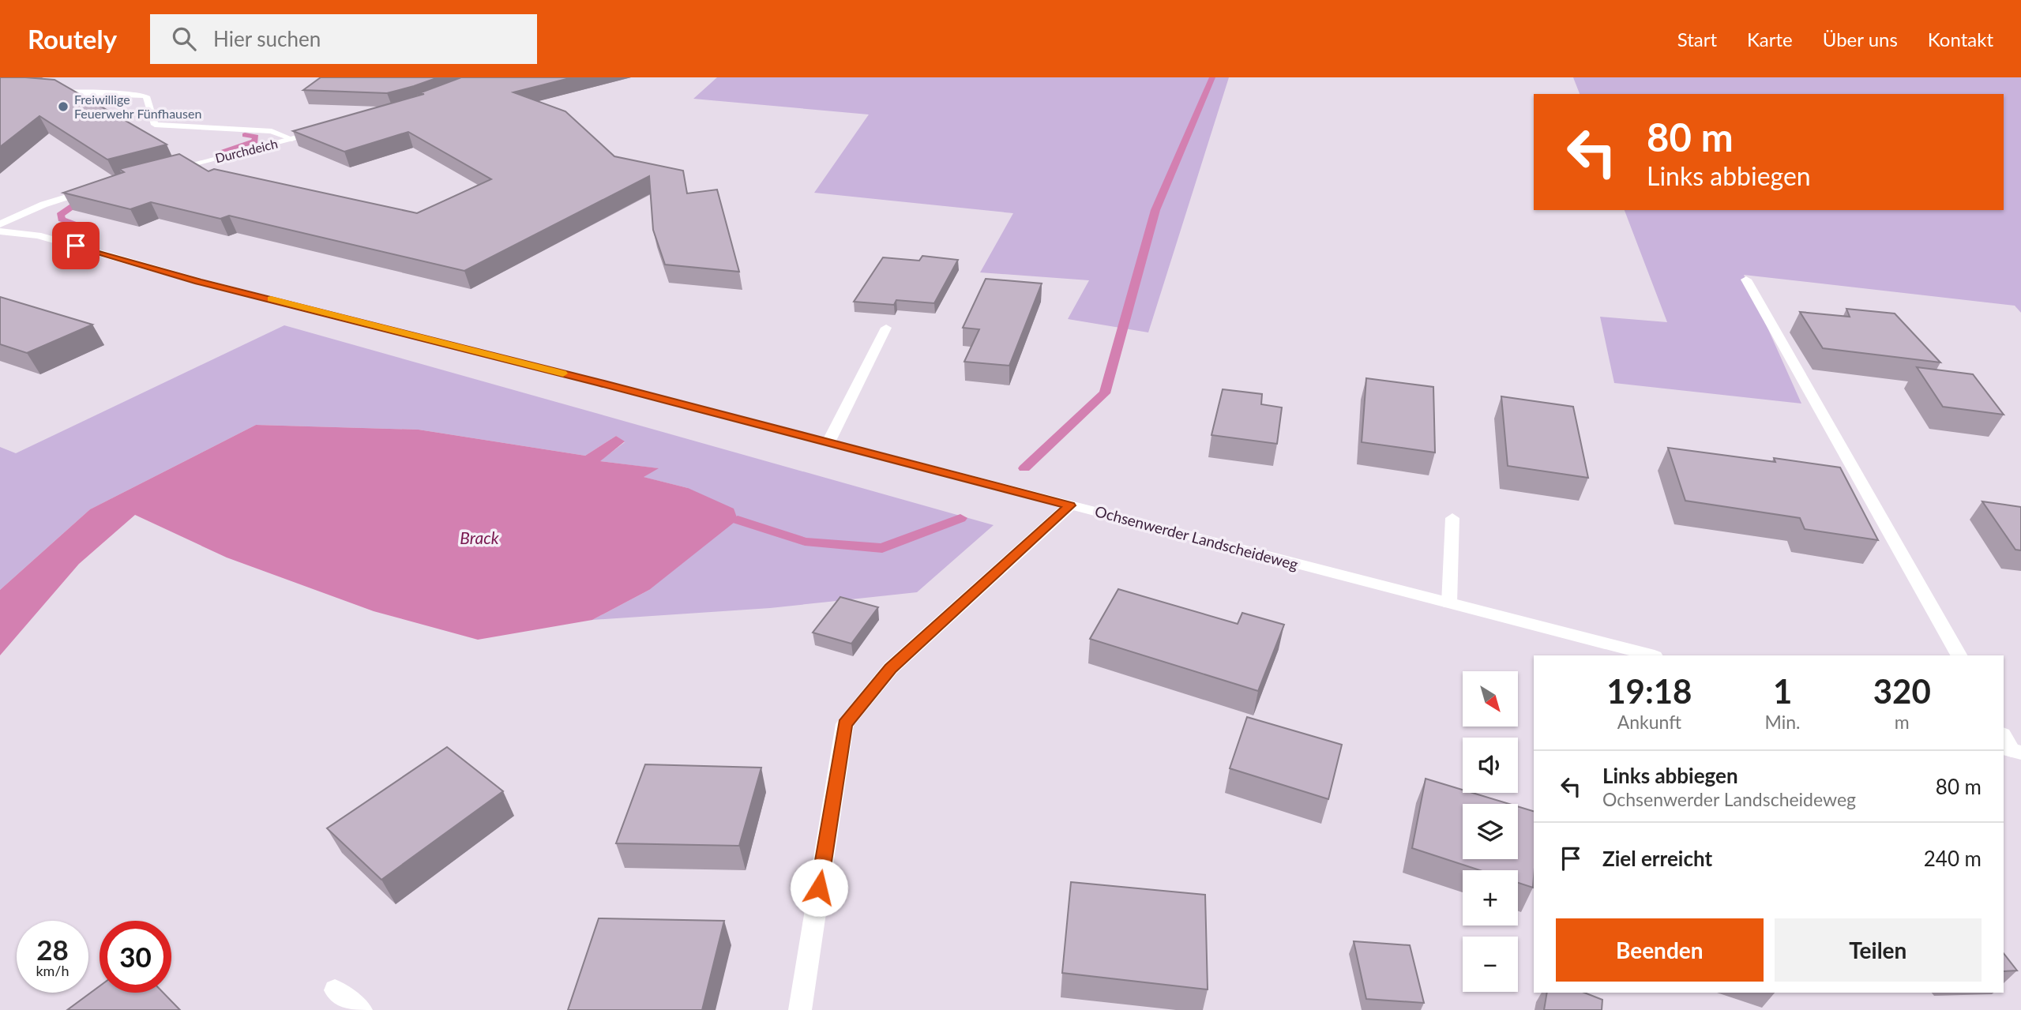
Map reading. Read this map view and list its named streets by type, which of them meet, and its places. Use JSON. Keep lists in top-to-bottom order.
{
  "streets": {
    "street": ["Durchdeich", "Ochsenwerder Landscheideweg"]
  },
  "water": ["Brack"],
  "places": ["Freiwillige Feuerwehr Fünfhausen"],
  "north": "bottom right",
  "page": {
    "header": "Routely",
    "search": "Hier suchen",
    "nav": [
      "Start",
      "Karte",
      "Über uns",
      "Kontakt"
    ],
    "turn": ["80 m", "Links abbiegen"],
    "eta": [
      "19:18",
      "Ankunft",
      "1",
      "Min.",
      "320",
      "m"
    ],
    "map_buttons": ["+", "−"],
    "list": [
      {
        "name": "Links abbiegen",
        "note": "Ochsenwerder Landscheideweg",
        "value": "80 m"
      },
      {
        "name": "Ziel erreicht",
        "value": "240 m"
      }
    ],
    "buttons": ["Beenden", "Teilen"],
    "speed": "28 km/h",
    "limit": "30"
  }
}
